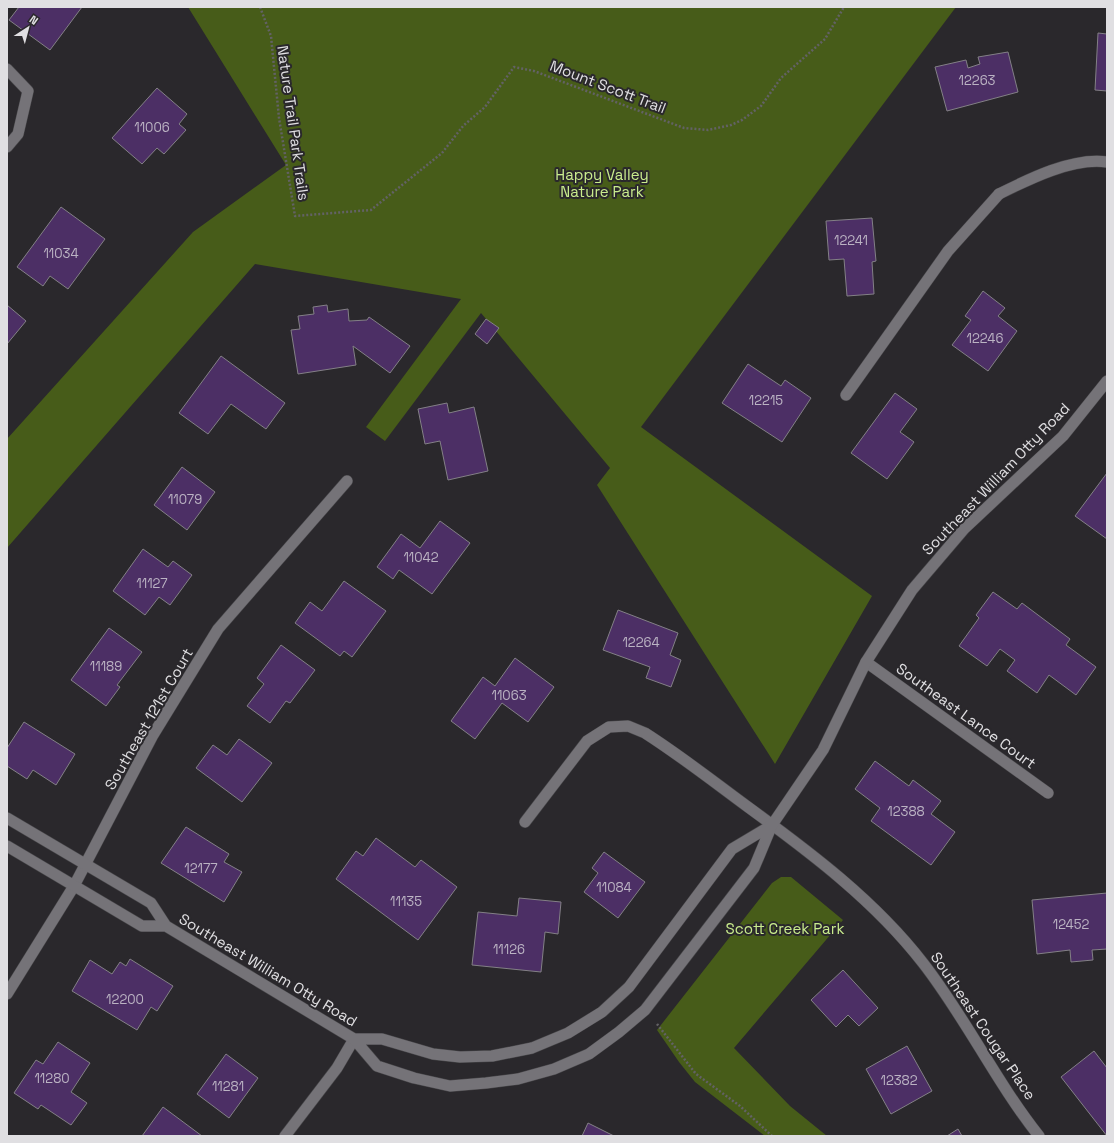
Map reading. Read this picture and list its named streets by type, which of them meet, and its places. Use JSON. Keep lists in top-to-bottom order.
{
  "streets": {
    "street": [
      "Southeast William Otty Road",
      "Southeast Lance Court",
      "Southeast 121st Court",
      "Southeast Cougar Place"
    ],
    "path": ["Mount Scott Trail", "Nature Trail Park Trails"]
  },
  "crossings": [
    ["Mount Scott Trail", "Nature Trail Park Trails"],
    ["Southeast William Otty Road", "Southeast Lance Court"],
    ["Southeast William Otty Road", "Southeast 121st Court"],
    ["Southeast William Otty Road", "Southeast Cougar Place"]
  ],
  "parks": ["Happy Valley Nature Park", "Scott Creek Park"],
  "house_numbers": [
    "12263",
    "11006",
    "12241",
    "11034",
    "12246",
    "12215",
    "11079",
    "11042",
    "11127",
    "12264",
    "11189",
    "11063",
    "12388",
    "12177",
    "11084",
    "11135",
    "12452",
    "11126",
    "12200",
    "11280",
    "12382",
    "11281"
  ],
  "north": "top right"
}
